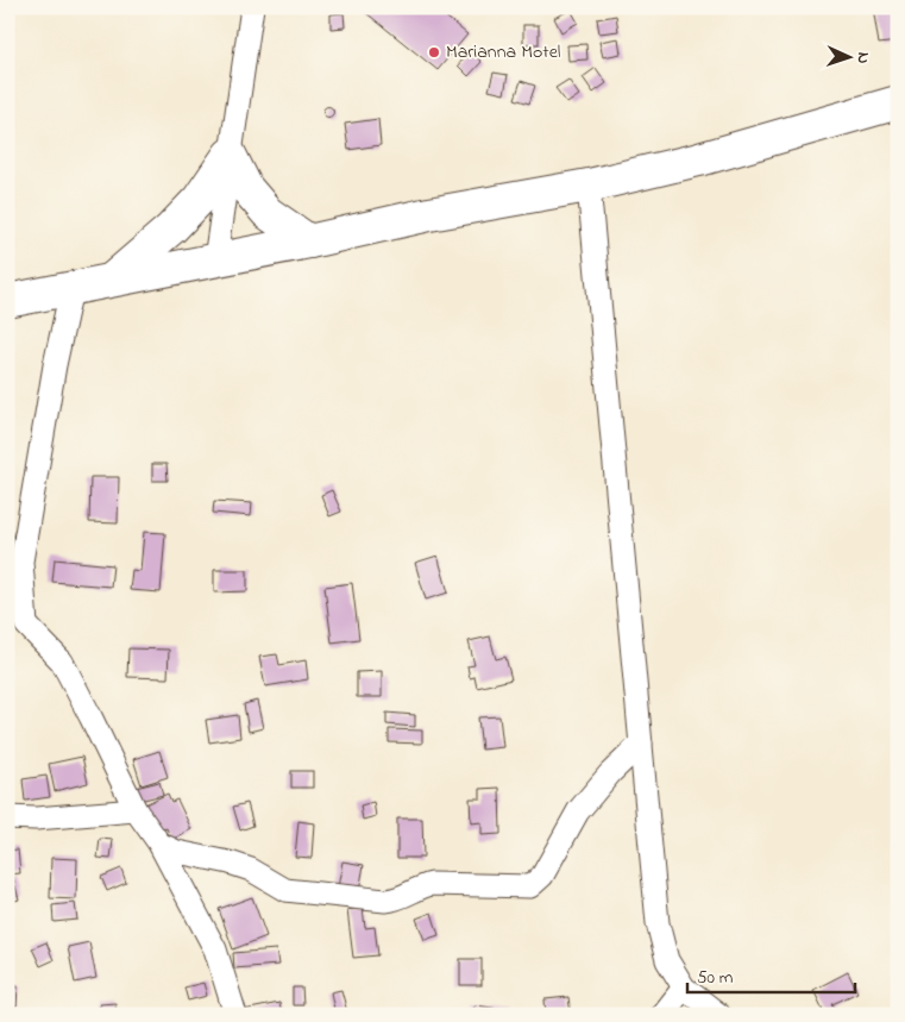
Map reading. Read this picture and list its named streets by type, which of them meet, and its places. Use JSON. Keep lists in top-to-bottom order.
{
  "places": ["Marianna Motel"],
  "scale_bar": "50 m",
  "north": "right"
}
